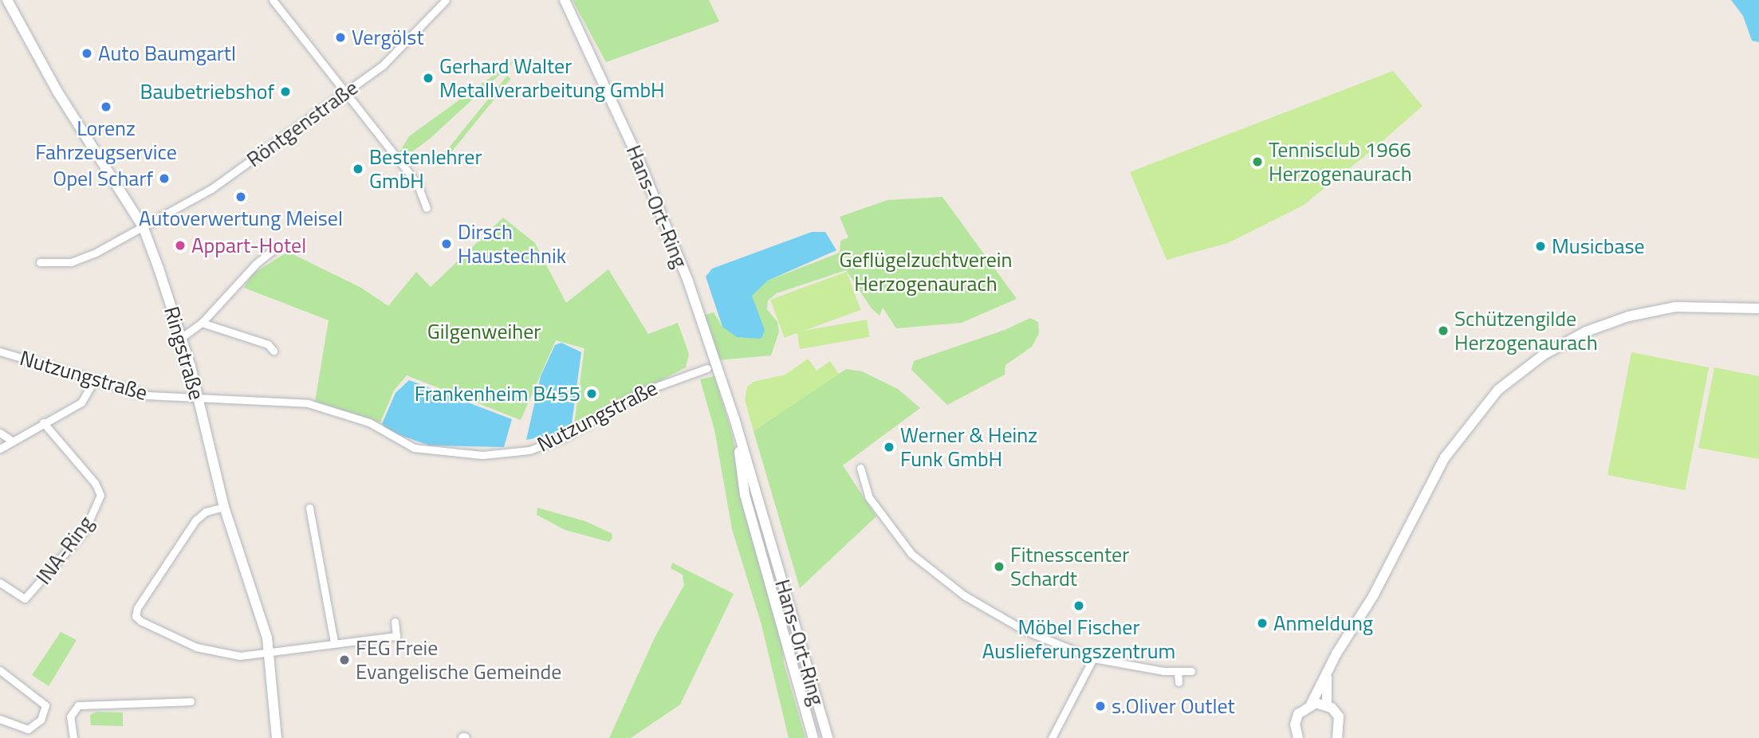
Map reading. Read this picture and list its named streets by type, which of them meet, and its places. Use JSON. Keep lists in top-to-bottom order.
{
  "streets": {
    "street": [
      "Röntgenstraße",
      "Hans-Ort-Ring",
      "Ringstraße",
      "Nutzungstraße",
      "INA-Ring"
    ]
  },
  "crossings": [
    ["Röntgenstraße", "Ringstraße"],
    ["Ringstraße", "Nutzungstraße"]
  ],
  "parks": ["Geflügelzuchtverein Herzogenaurach", "Gilgenweiher"],
  "places": [
    "Vergölst",
    "Auto Baumgartl",
    "Gerhard Walter Metallverarbeitung GmbH",
    "Baubetriebshof",
    "Lorenz Fahrzeugservice",
    "Tennisclub 1966 Herzogenaurach",
    "Bestenlehrer GmbH",
    "Opel Scharf",
    "Autoverwertung Meisel",
    "Dirsch Haustechnik",
    "Appart-Hotel",
    "Musicbase",
    "Schützengilde Herzogenaurach",
    "Frankenheim B455",
    "Werner & Heinz Funk GmbH",
    "Fitnesscenter Schardt",
    "Möbel Fischer Auslieferungszentrum",
    "Anmeldung",
    "FEG Freie Evangelische Gemeinde",
    "s.Oliver Outlet"
  ]
}
